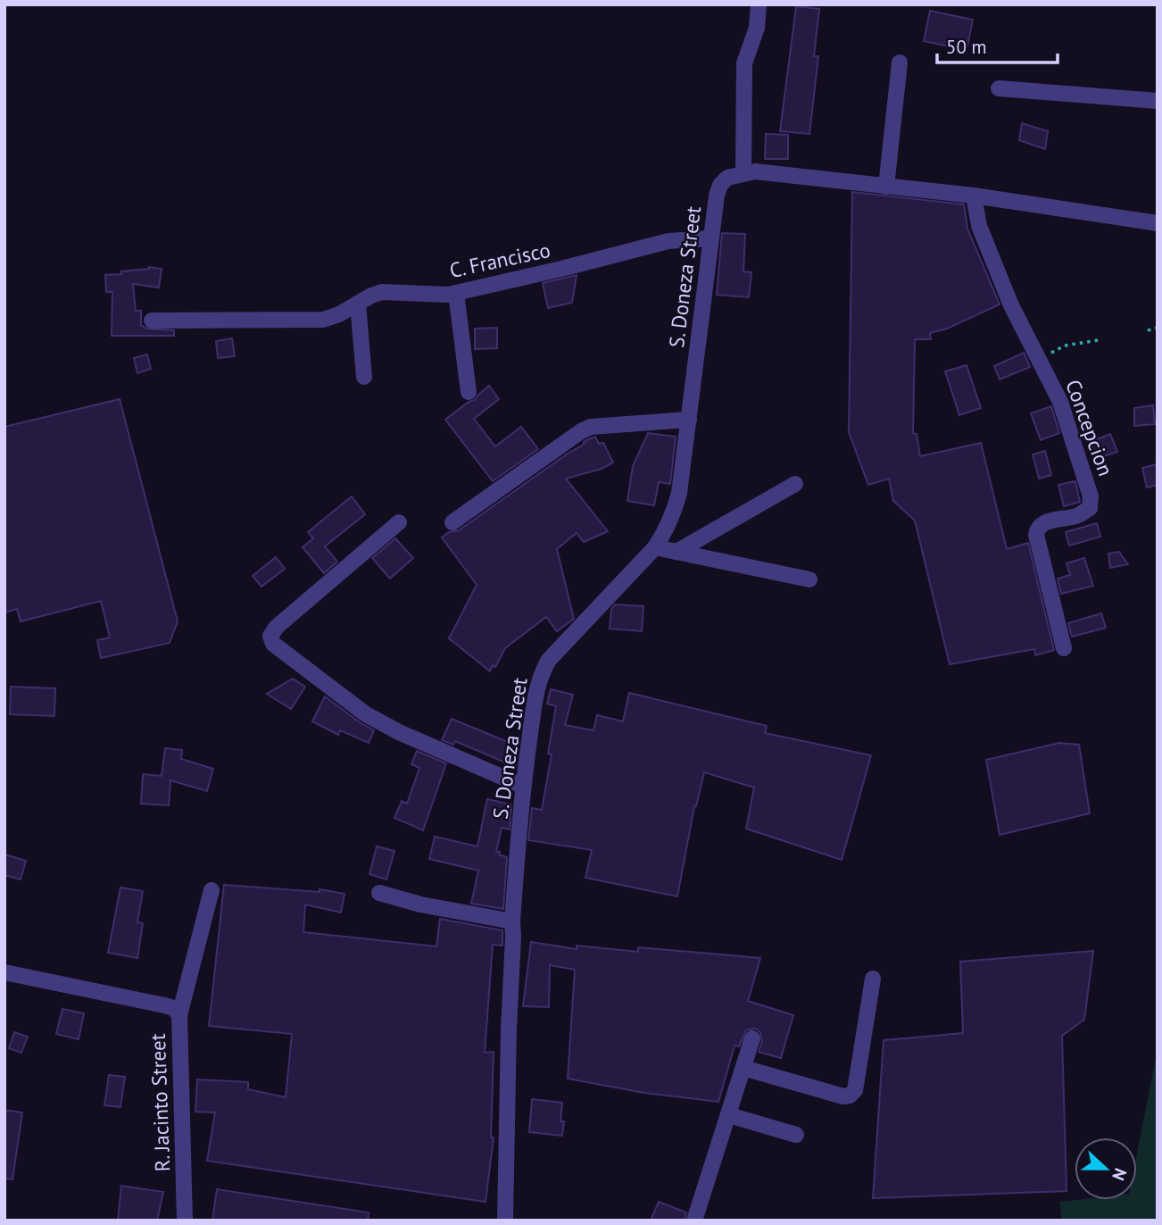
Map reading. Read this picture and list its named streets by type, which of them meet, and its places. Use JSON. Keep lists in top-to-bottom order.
{
  "streets": {
    "street": [
      "C. Francisco",
      "S. Doneza Street",
      "Concepcion",
      "R. Jacinto Street"
    ]
  },
  "crossings": [
    ["C. Francisco", "S. Doneza Street"]
  ],
  "scale_bar": "50 m",
  "north": "right"
}
